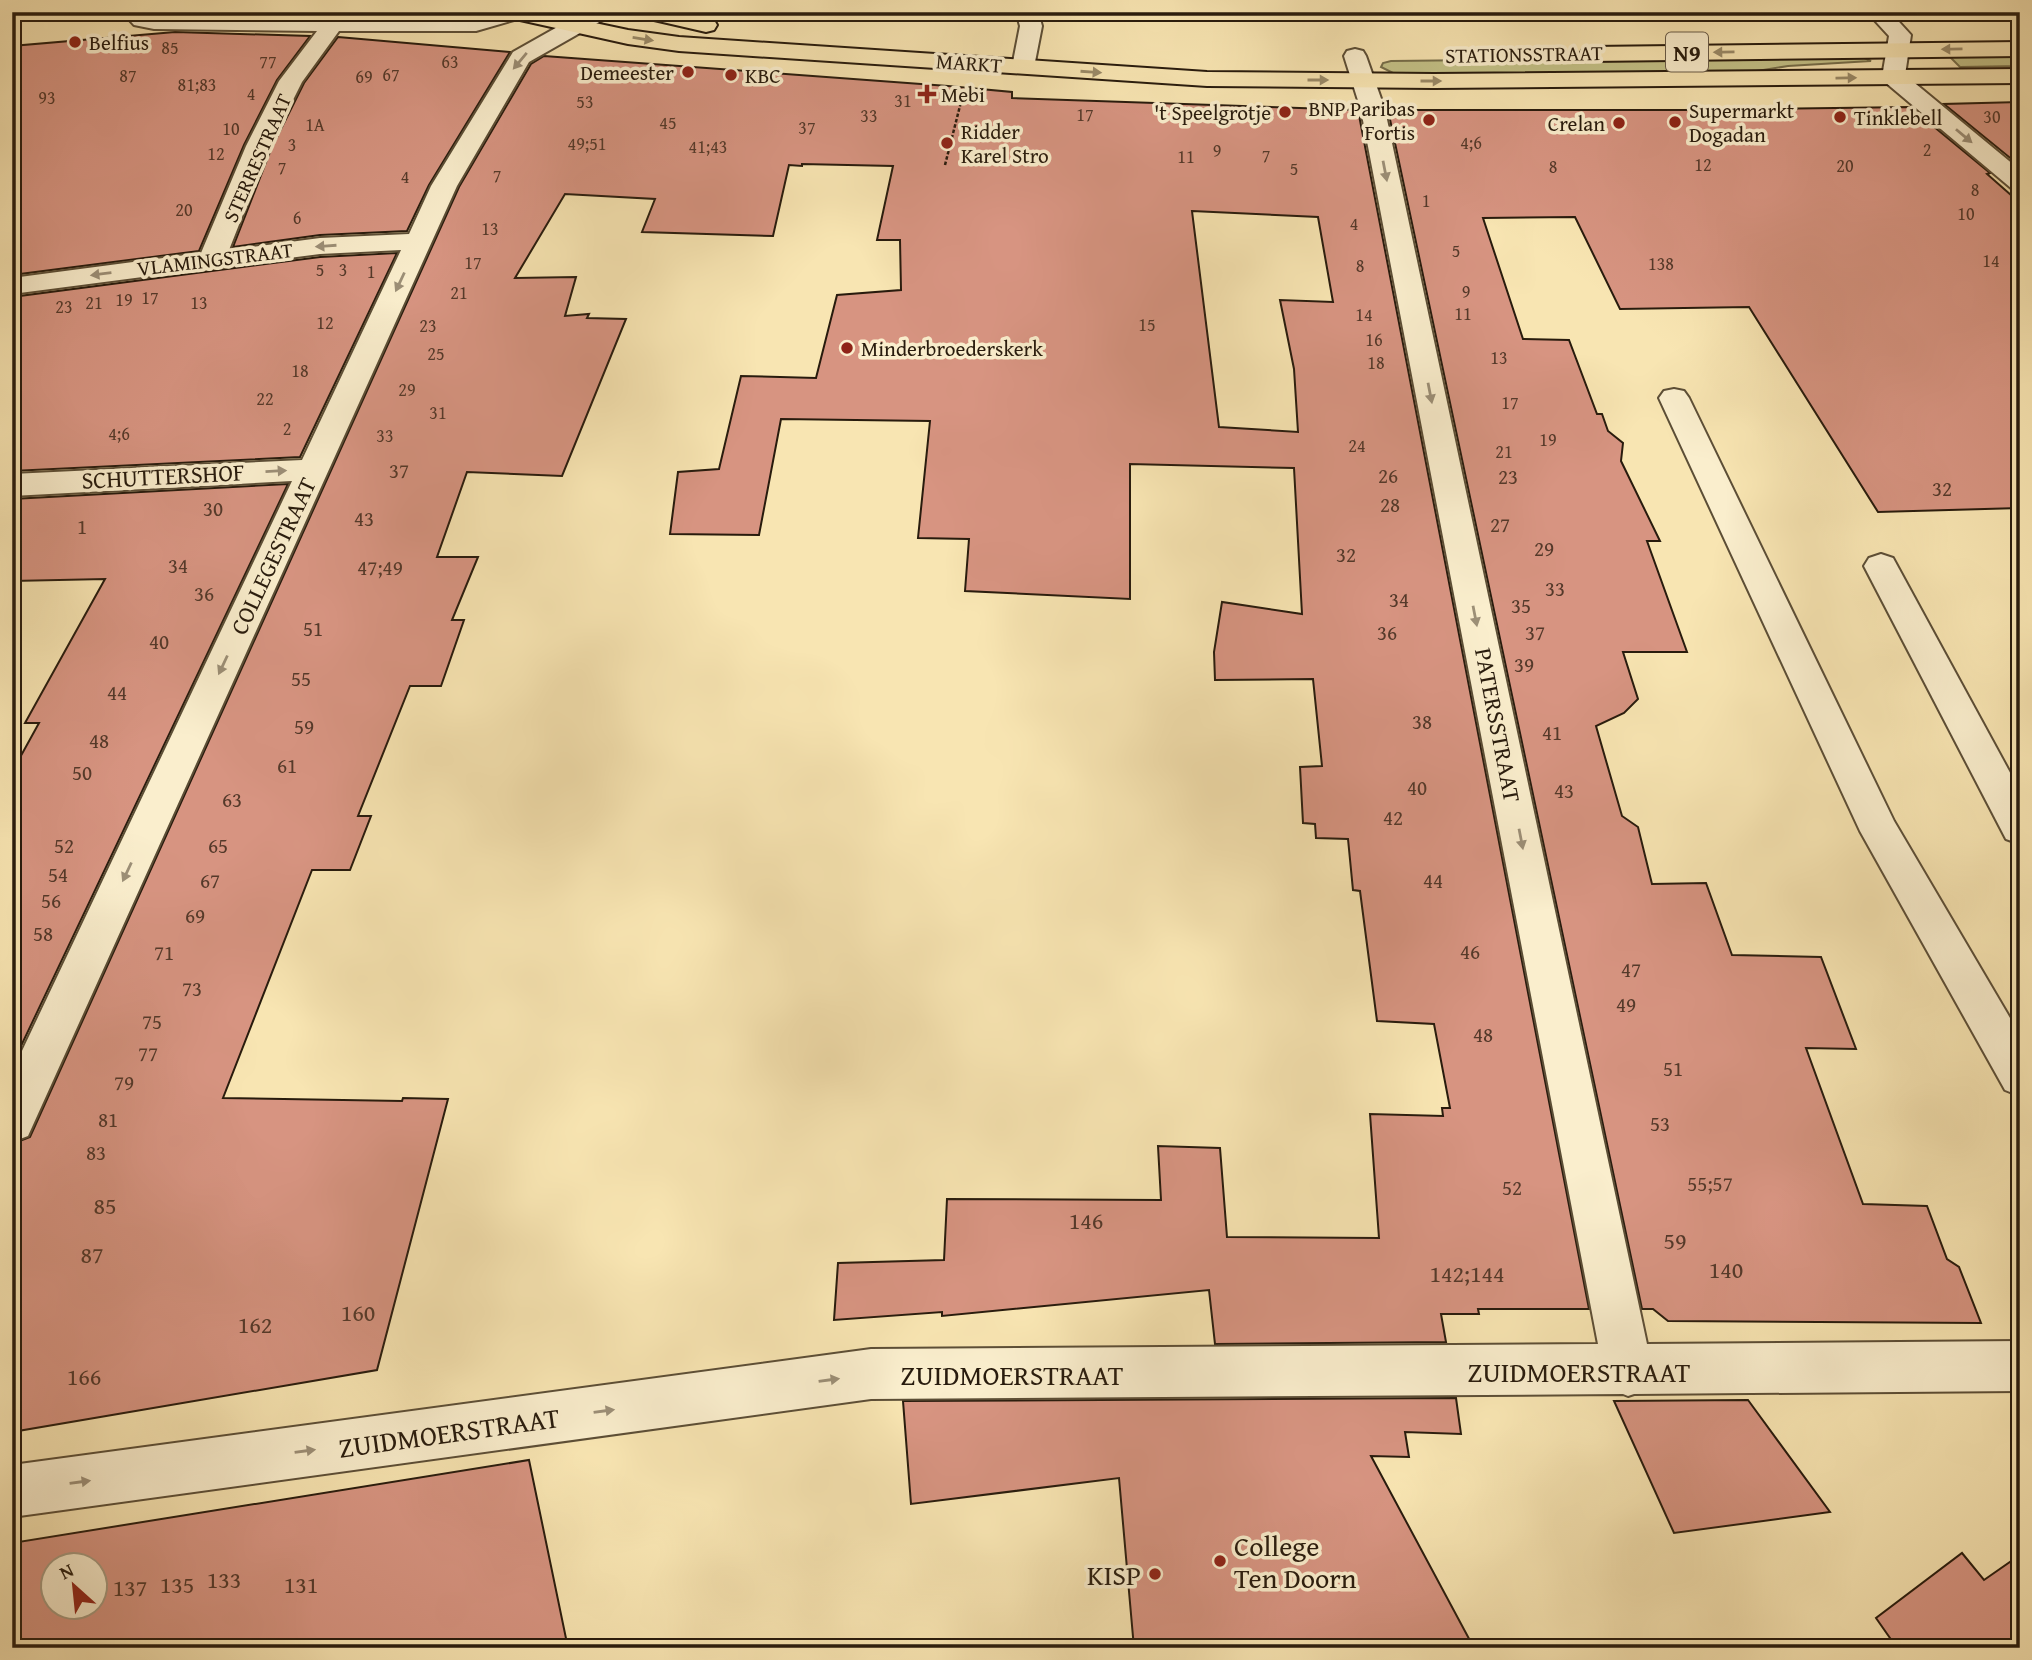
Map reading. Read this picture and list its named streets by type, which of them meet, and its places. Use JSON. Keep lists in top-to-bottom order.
{
  "streets": {
    "main road": ["N9", "STATIONSSTRAAT", "MARKT"],
    "street": [
      "STERRESTRAAT",
      "VLAMINGSTRAAT",
      "SCHUTTERSHOF",
      "COLLEGESTRAAT",
      "PATERSSTRAAT",
      "ZUIDMOERSTRAAT"
    ]
  },
  "crossings": [
    ["N9", "MARKT"],
    ["STATIONSSTRAAT", "MARKT"],
    ["STATIONSSTRAAT", "PATERSSTRAAT"],
    ["MARKT", "STERRESTRAAT"],
    ["MARKT", "COLLEGESTRAAT"],
    ["MARKT", "PATERSSTRAAT"],
    ["STERRESTRAAT", "VLAMINGSTRAAT"],
    ["VLAMINGSTRAAT", "COLLEGESTRAAT"],
    ["SCHUTTERSHOF", "COLLEGESTRAAT"],
    ["PATERSSTRAAT", "ZUIDMOERSTRAAT"]
  ],
  "one_way": [
    "MARKT",
    "VLAMINGSTRAAT",
    "SCHUTTERSHOF",
    "COLLEGESTRAAT",
    "ZUIDMOERSTRAAT"
  ],
  "places": {
    "other": [
      "Belfius",
      "Demeester",
      "KBC",
      "'t Speelgrotje",
      "Tinklebell",
      "BNP Paribas Fortis",
      "Supermarkt Dogadan",
      "Crelan",
      "Ridder Karel Stro",
      "Minderbroederskerk",
      "College Ten Doorn",
      "KISP"
    ],
    "health": ["Mebi"]
  },
  "house_numbers": [
    "85",
    "77",
    "63",
    "67",
    "87",
    "69",
    "81;83",
    "4",
    "93",
    "31",
    "53",
    "17",
    "33",
    "30",
    "45",
    "1A",
    "37",
    "10",
    "4;6",
    "49;51",
    "3",
    "41;43",
    "2",
    "9",
    "12",
    "7",
    "11",
    "12",
    "20",
    "8",
    "7",
    "5",
    "7",
    "4",
    "8",
    "1",
    "20",
    "10",
    "6",
    "4",
    "13",
    "5",
    "14",
    "17",
    "138",
    "8",
    "5",
    "3",
    "1",
    "9",
    "21",
    "17",
    "19",
    "21",
    "13",
    "23",
    "11",
    "14",
    "12",
    "15",
    "23",
    "16",
    "25",
    "13",
    "18",
    "18",
    "29",
    "22",
    "17",
    "31",
    "2",
    "4;6",
    "33",
    "19",
    "24",
    "21",
    "37",
    "26",
    "23",
    "32",
    "28",
    "30",
    "43",
    "27",
    "1",
    "29",
    "32",
    "34",
    "47;49",
    "33",
    "36",
    "34",
    "35",
    "51",
    "36",
    "37",
    "40",
    "39",
    "55",
    "44",
    "38",
    "59",
    "41",
    "48",
    "61",
    "50",
    "40",
    "43",
    "63",
    "42",
    "52",
    "65",
    "54",
    "67",
    "44",
    "56",
    "69",
    "58",
    "46",
    "71",
    "47",
    "73",
    "49",
    "75",
    "48",
    "77",
    "51",
    "79",
    "81",
    "53",
    "83",
    "55;57",
    "52",
    "85",
    "146",
    "59",
    "87",
    "140",
    "142;144",
    "160",
    "162",
    "166",
    "133",
    "135",
    "131",
    "137"
  ],
  "north": "top left"
}
